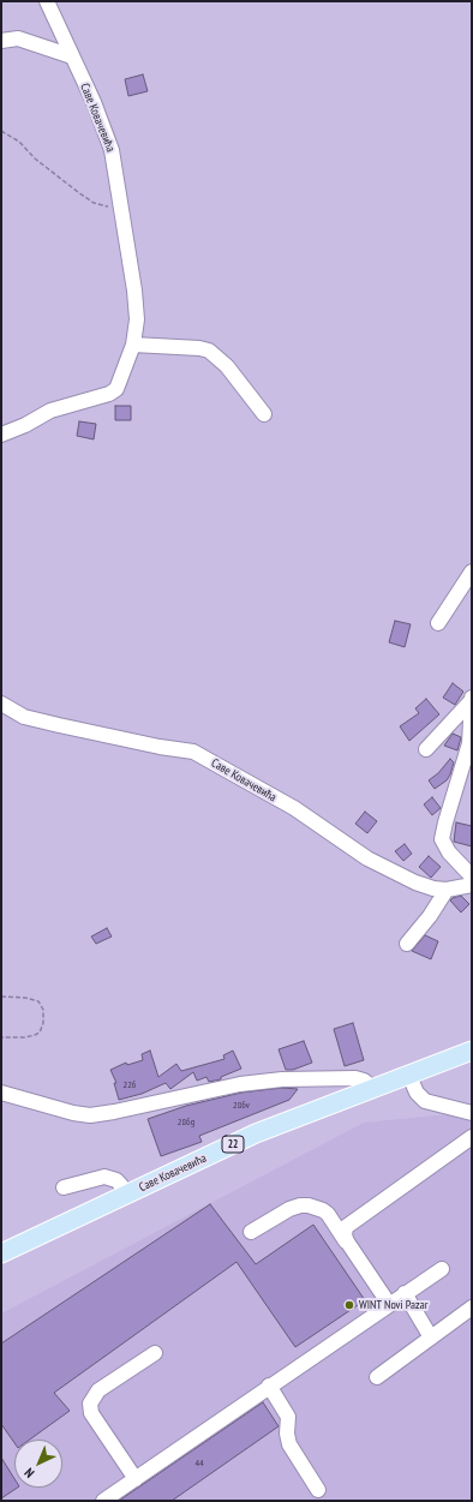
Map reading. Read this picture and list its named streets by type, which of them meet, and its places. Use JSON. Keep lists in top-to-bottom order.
{
  "streets": {
    "main road": ["Саве Ковачевића", "22"]
  },
  "places": ["WINT Novi Pazar"],
  "house_numbers": [
    "226",
    "286v",
    "286g",
    "44"
  ],
  "north": "bottom left"
}
